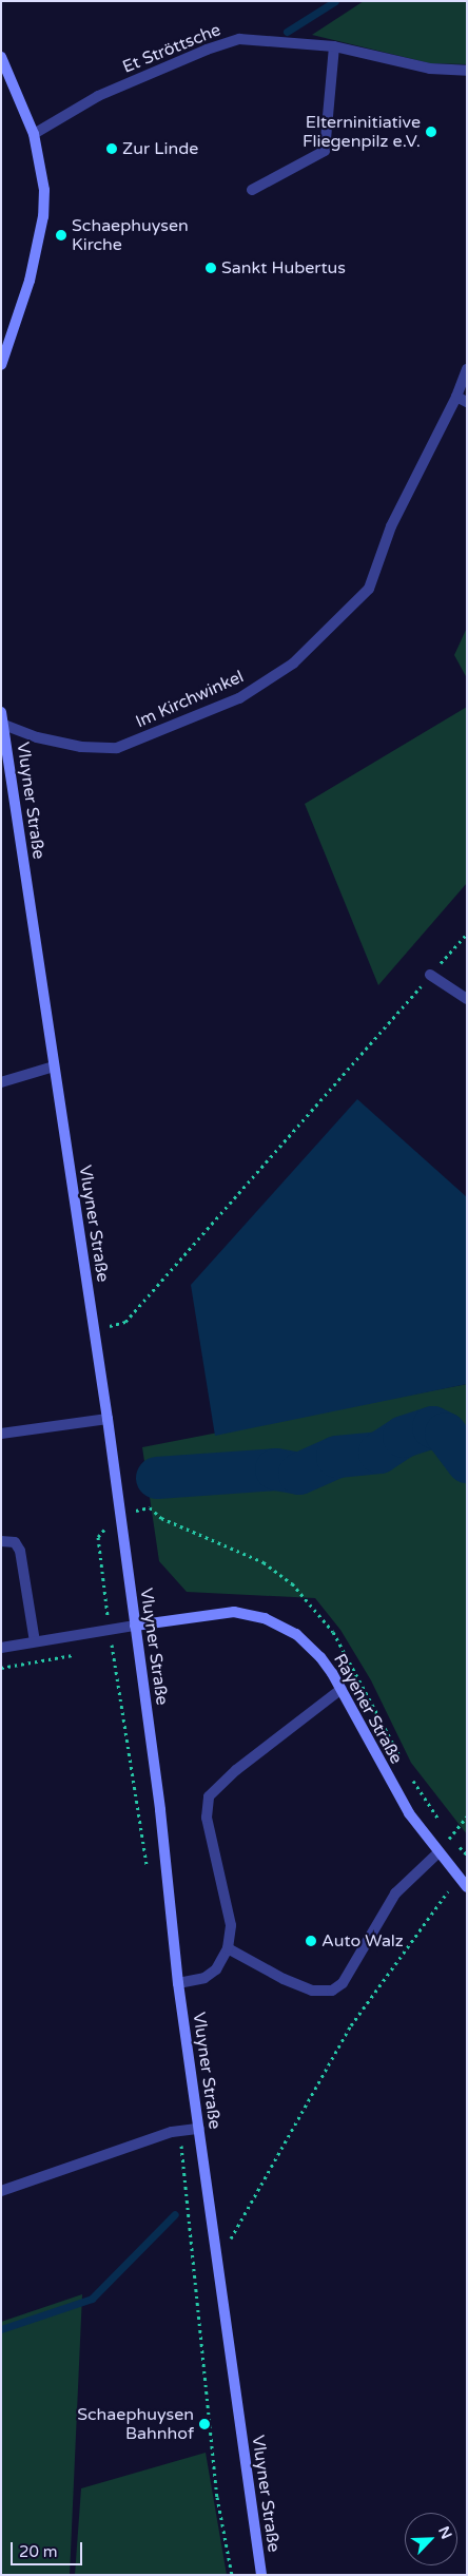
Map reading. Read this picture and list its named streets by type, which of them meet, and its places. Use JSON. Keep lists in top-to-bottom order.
{
  "streets": {
    "main road": ["Vluyner Straße", "Rayener Straße"],
    "street": ["Et Ströttsche", "Im Kirchwinkel"]
  },
  "crossings": [
    ["Im Kirchwinkel", "Vluyner Straße"],
    ["Vluyner Straße", "Rayener Straße"]
  ],
  "places": [
    "Elterninitiative Fliegenpilz e.V.",
    "Zur Linde",
    "Schaephuysen Kirche",
    "Sankt Hubertus",
    "Auto Walz",
    "Schaephuysen Bahnhof"
  ],
  "scale_bar": "20 m",
  "north": "top right"
}
